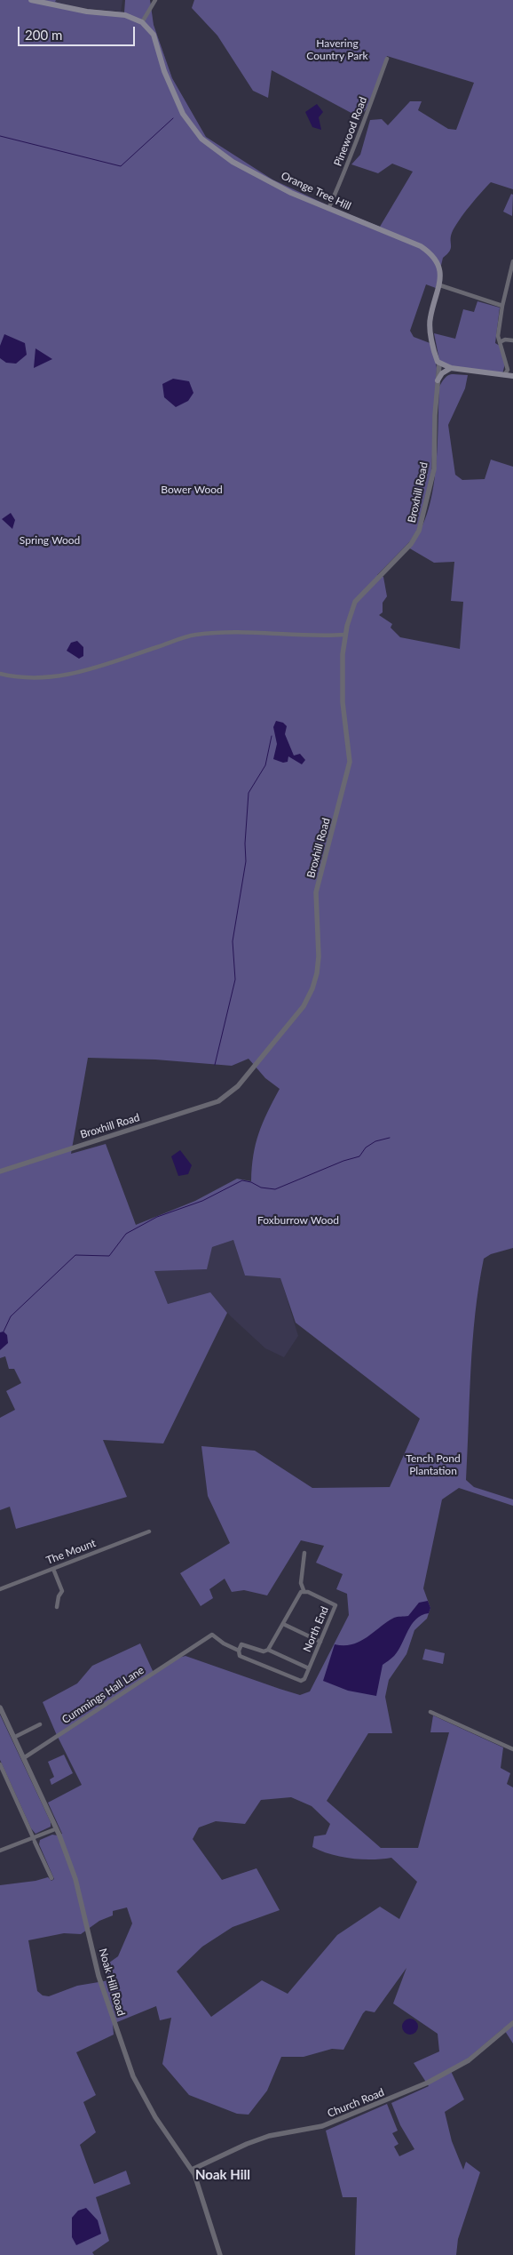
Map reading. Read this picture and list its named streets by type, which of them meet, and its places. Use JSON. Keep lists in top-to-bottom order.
{
  "streets": {
    "main road": ["Orange Tree Hill"],
    "street": [
      "Pinewood Road",
      "Broxhill Road",
      "The Mount",
      "North End",
      "Cummings Hall Lane",
      "Noak Hill Road",
      "Church Road"
    ]
  },
  "crossings": [
    ["Pinewood Road", "Orange Tree Hill"],
    ["Orange Tree Hill", "Broxhill Road"],
    ["Cummings Hall Lane", "Noak Hill Road"],
    ["Noak Hill Road", "Church Road"]
  ],
  "districts": ["Noak Hill"],
  "parks": [
    "Havering Country Park",
    "Bower Wood",
    "Spring Wood",
    "Foxburrow Wood",
    "Tench Pond Plantation"
  ],
  "scale_bar": "200 m"
}
